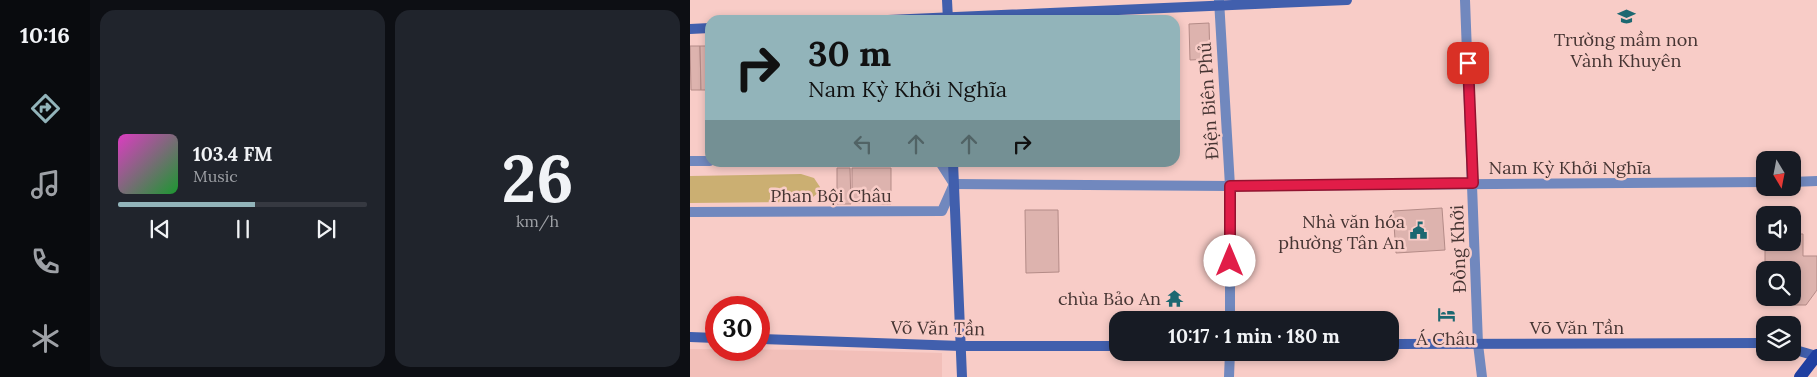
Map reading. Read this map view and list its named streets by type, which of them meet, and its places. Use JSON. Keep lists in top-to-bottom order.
{
  "streets": {
    "street": [
      "Điện Biên Phủ",
      "Nam Kỳ Khởi Nghĩa",
      "Phan Bội Châu",
      "Đồng Khởi",
      "Võ Văn Tần"
    ]
  },
  "crossings": [
    ["Điện Biên Phủ", "Nam Kỳ Khởi Nghĩa"],
    ["Nam Kỳ Khởi Nghĩa", "Phan Bội Châu"],
    ["Nam Kỳ Khởi Nghĩa", "Đồng Khởi"],
    ["Đồng Khởi", "Võ Văn Tần"]
  ],
  "places": {
    "school or university": ["Trường mầm non Vành Khuyên"],
    "public building": ["Nhà văn hóa phường Tân An"],
    "temple": ["chùa Bảo An"],
    "hotel": ["Á Châu"]
  },
  "north": "bottom",
  "page": {
    "tabs": "10:16",
    "tile": ["26", "km/h"],
    "turn": ["30 m", "Nam Kỳ Khởi Nghĩa"],
    "song": ["103.4 FM", "Music"],
    "limit": "30",
    "trip": "10:17 · 1 min · 180 m"
  }
}
